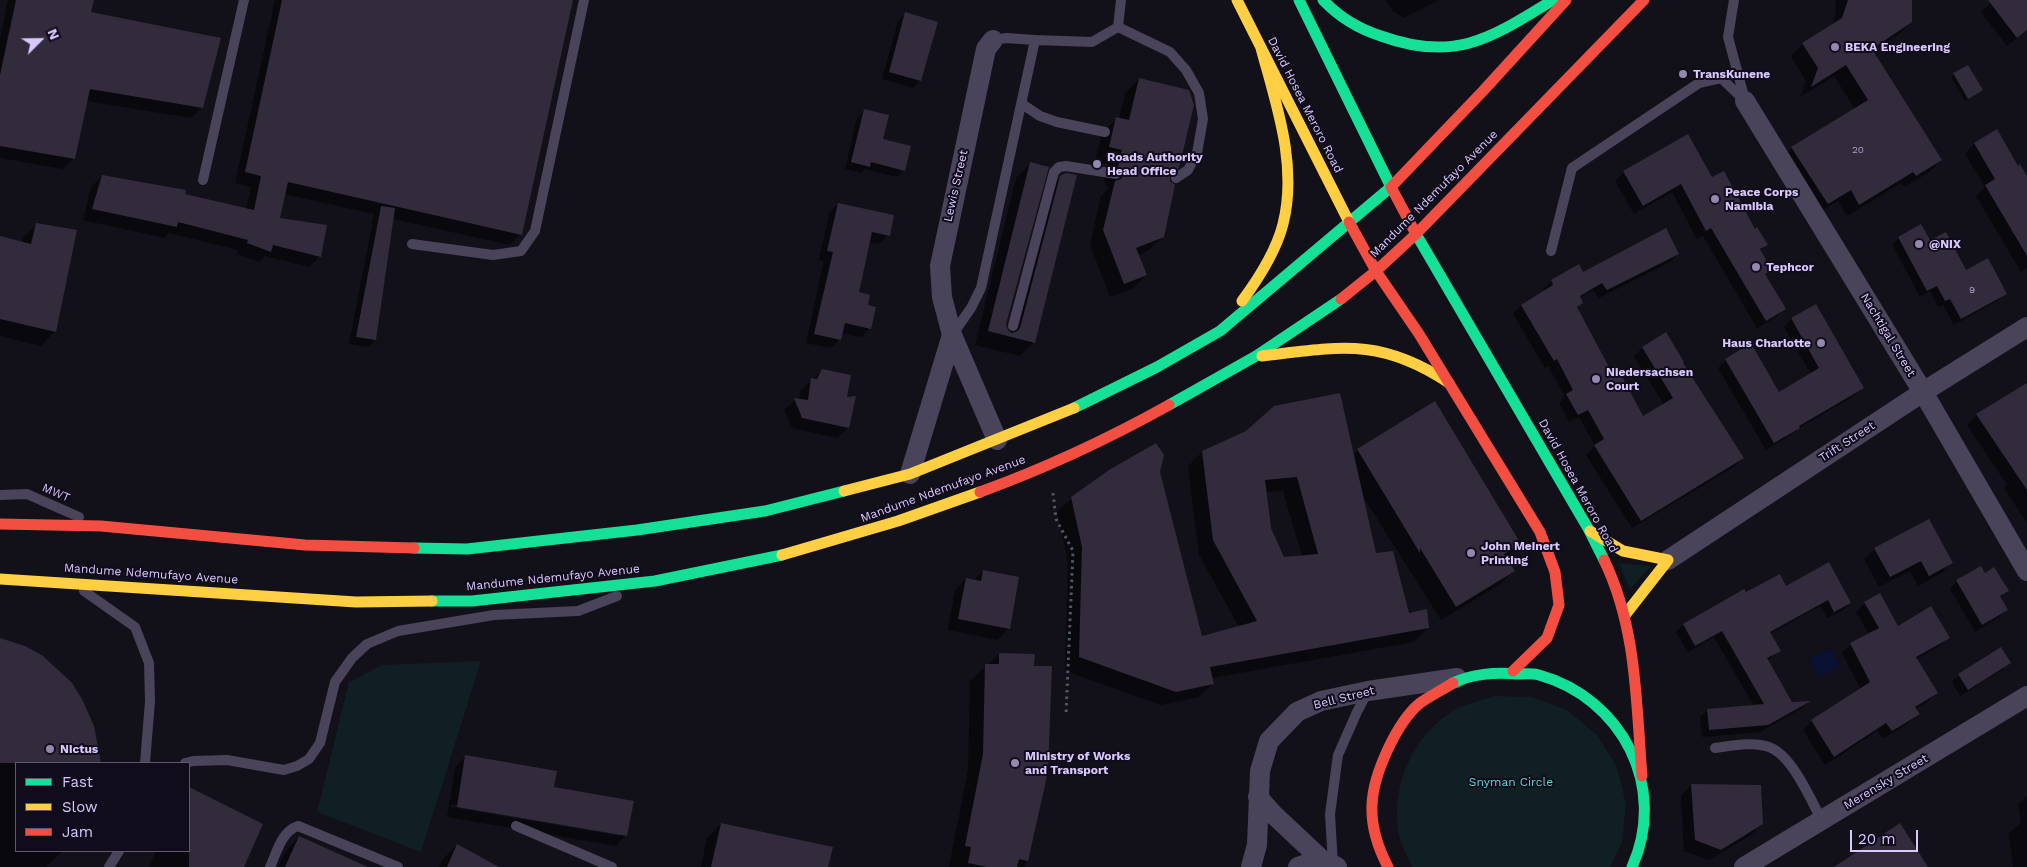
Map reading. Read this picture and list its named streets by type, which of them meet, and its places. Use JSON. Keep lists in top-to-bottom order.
{
  "streets": {
    "main road": ["David Hosea Meroro Road", "Mandume Ndemufayo Avenue"],
    "street": [
      "Lewis Street",
      "Nachtigal Street",
      "Trift Street",
      "Bell Street",
      "Merensky Street"
    ],
    "lane": ["MWT"]
  },
  "crossings": [
    ["David Hosea Meroro Road", "Mandume Ndemufayo Avenue"],
    ["Lewis Street", "Mandume Ndemufayo Avenue"],
    ["Mandume Ndemufayo Avenue", "MWT"],
    ["Nachtigal Street", "Trift Street"]
  ],
  "parks": ["Snyman Circle"],
  "places": [
    "BEKA Engineering",
    "TransKunene",
    "Roads Authority Head Office",
    "Peace Corps Namibia",
    "@NIX",
    "Tephcor",
    "Haus Charlotte",
    "Niedersachsen Court",
    "John Meinert Printing",
    "Nictus",
    "Ministry of Works and Transport"
  ],
  "house_numbers": ["20", "9"],
  "legend": ["Fast", "Slow", "Jam"],
  "scale_bar": "20 m",
  "north": "top right"
}
